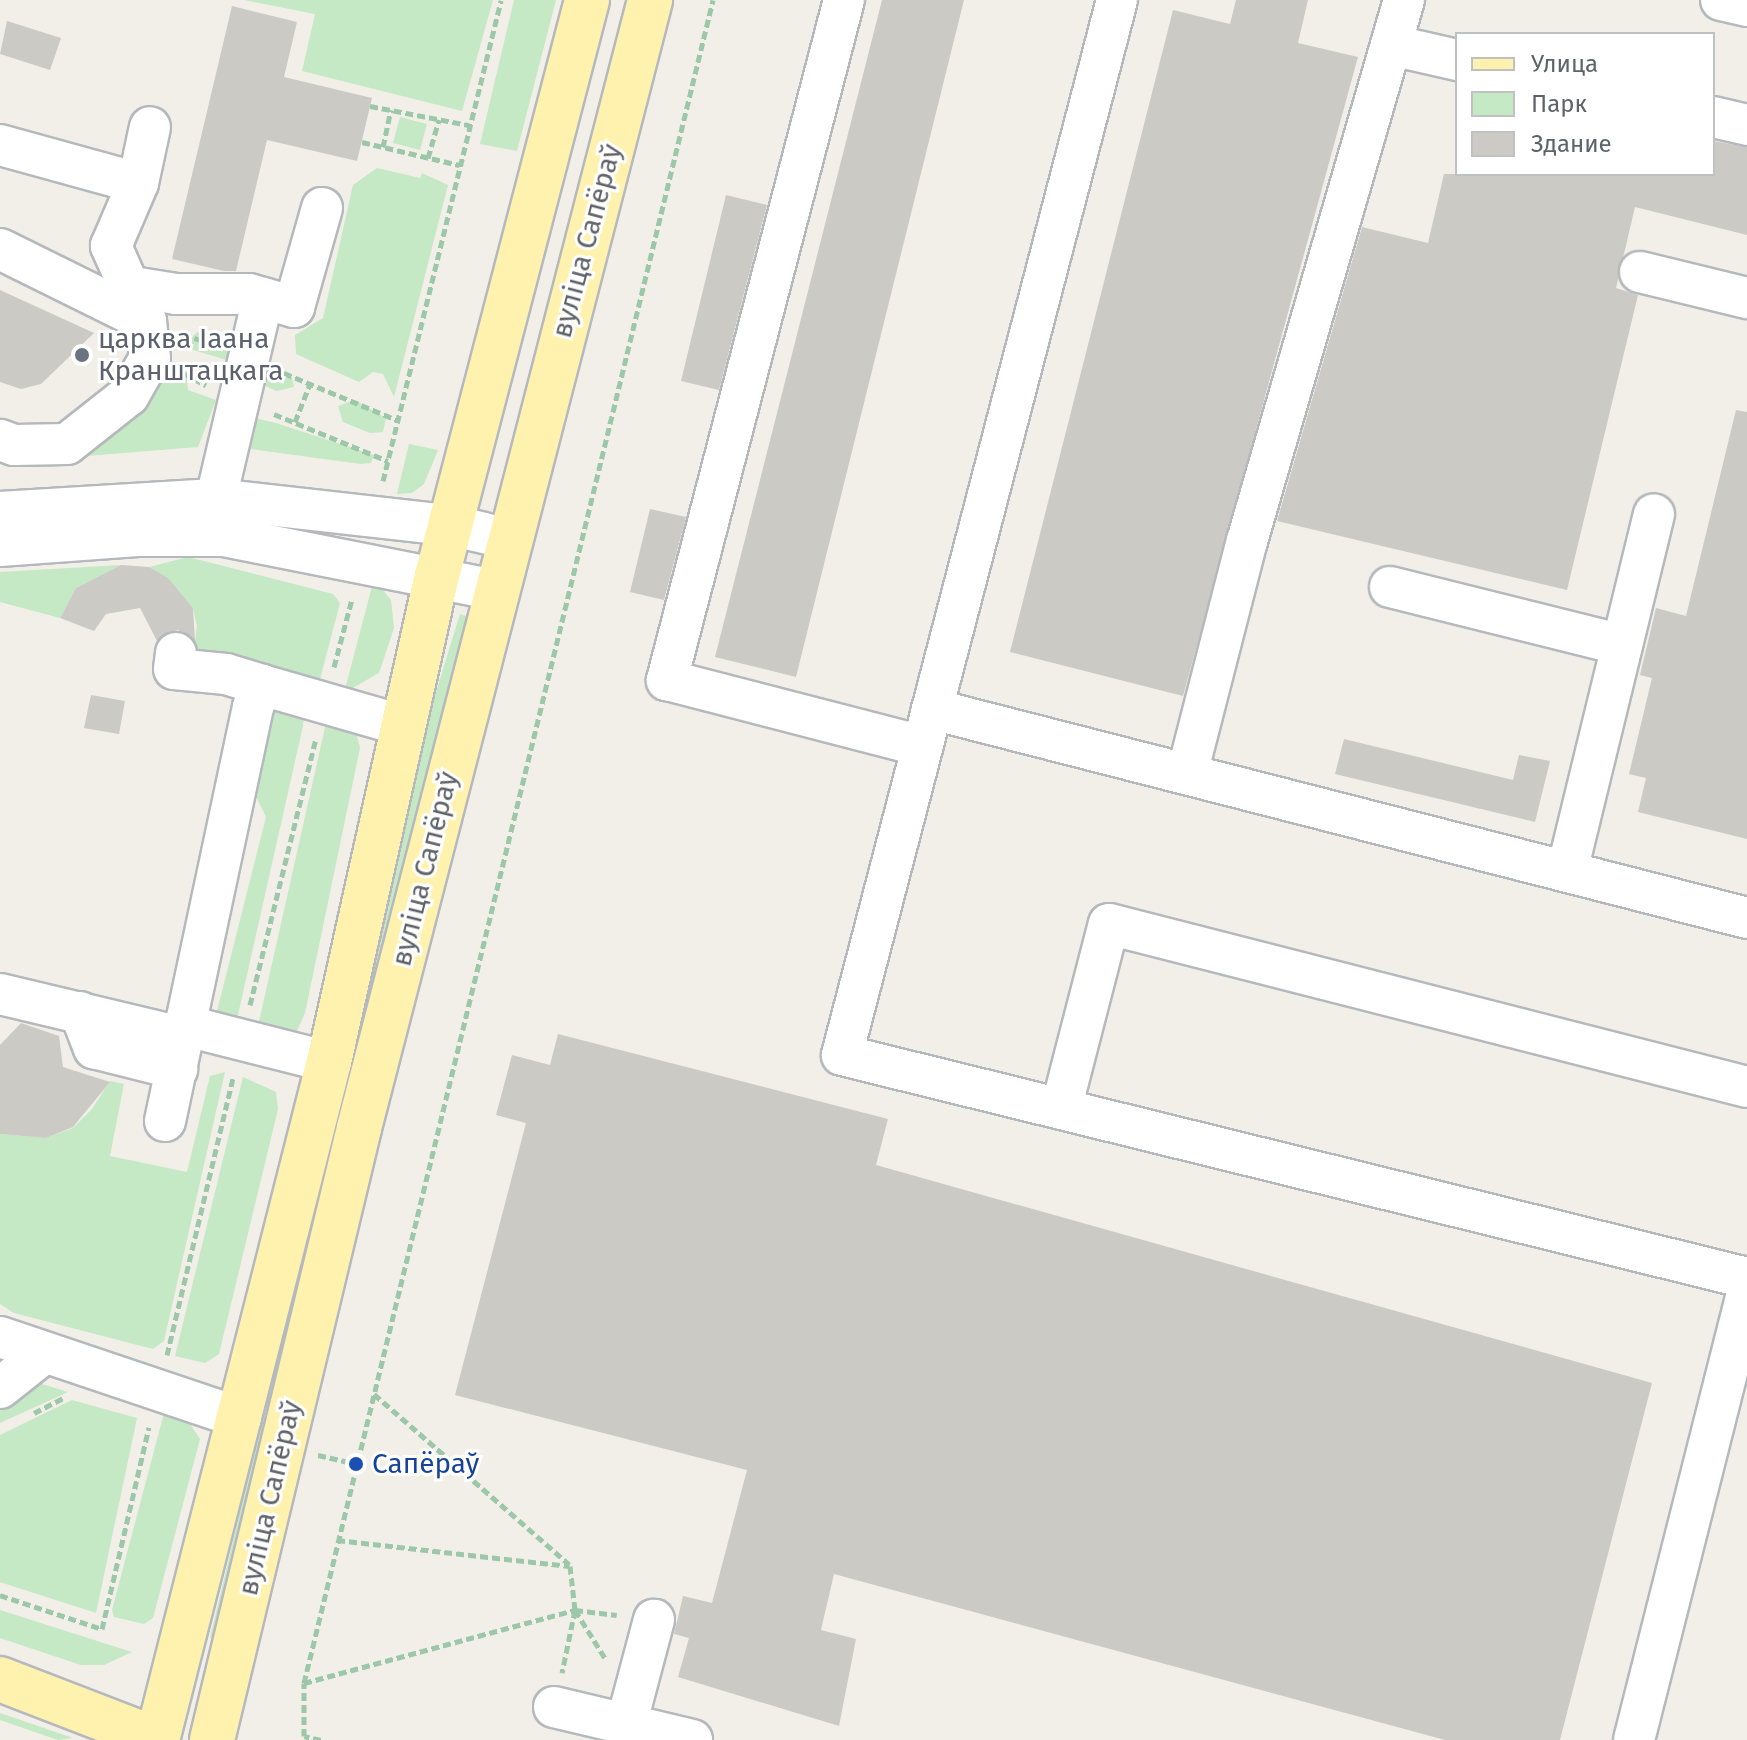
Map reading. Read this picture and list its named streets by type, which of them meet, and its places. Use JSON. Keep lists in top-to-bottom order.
{
  "streets": {
    "main road": ["вуліца Сапёраў"]
  },
  "places": ["царква Іаана Кранштацкага", "Сапёраў"],
  "legend": ["Улица", "Парк", "Здание"]
}
